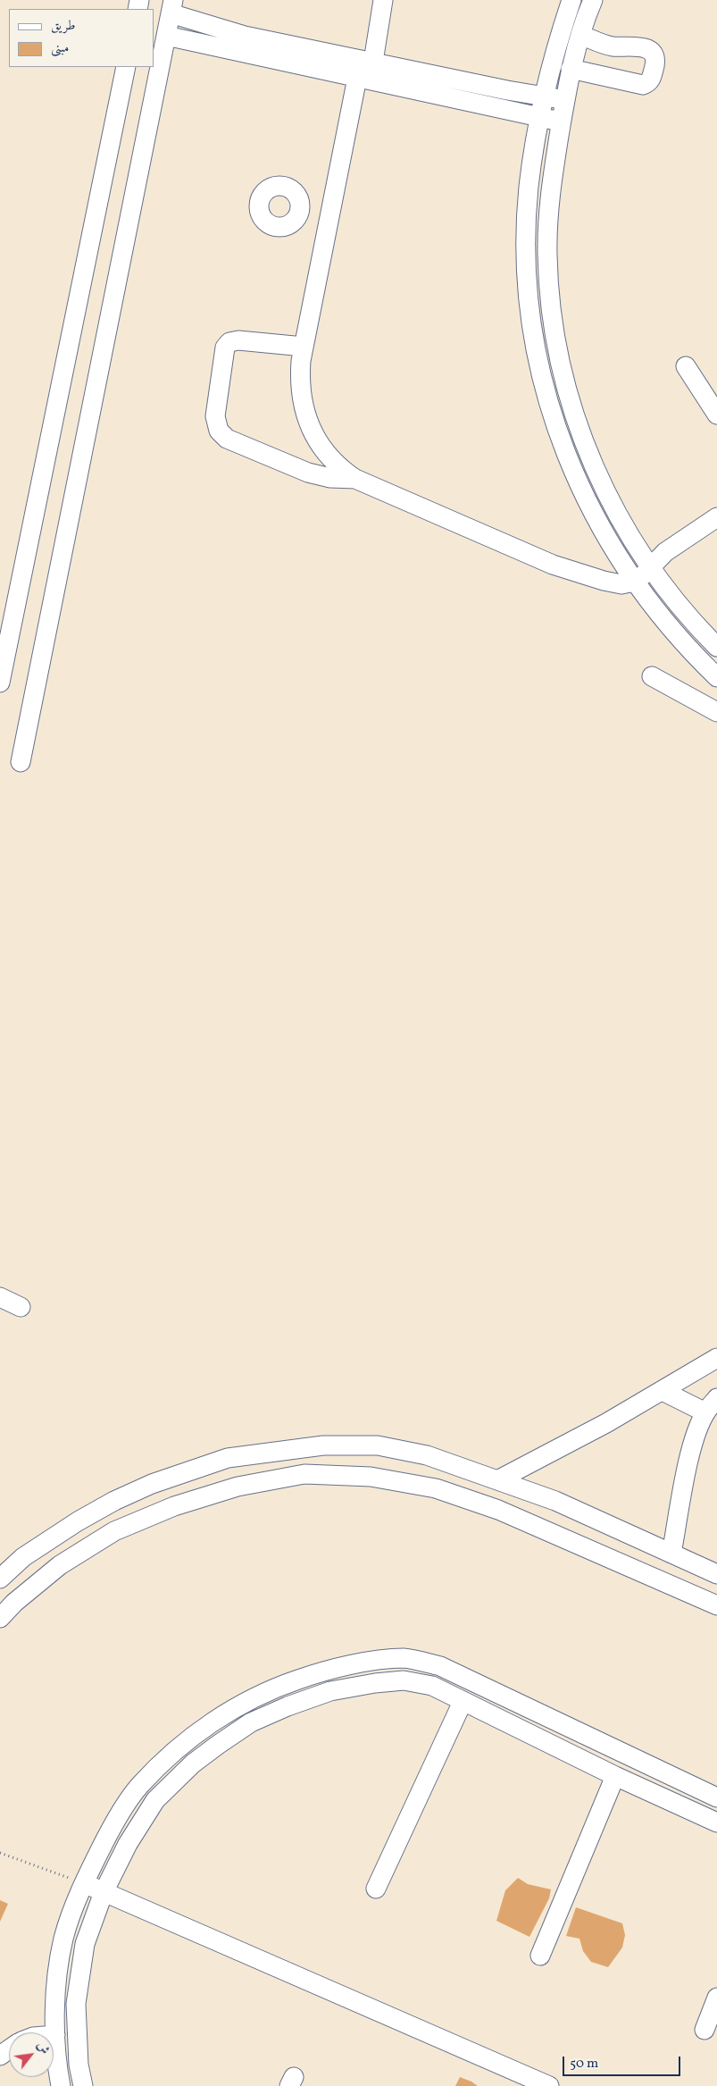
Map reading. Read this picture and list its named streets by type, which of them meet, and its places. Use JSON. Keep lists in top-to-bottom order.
{
  "legend": ["طريق", "مبنى"],
  "scale_bar": "50 m",
  "north": "top right"
}
